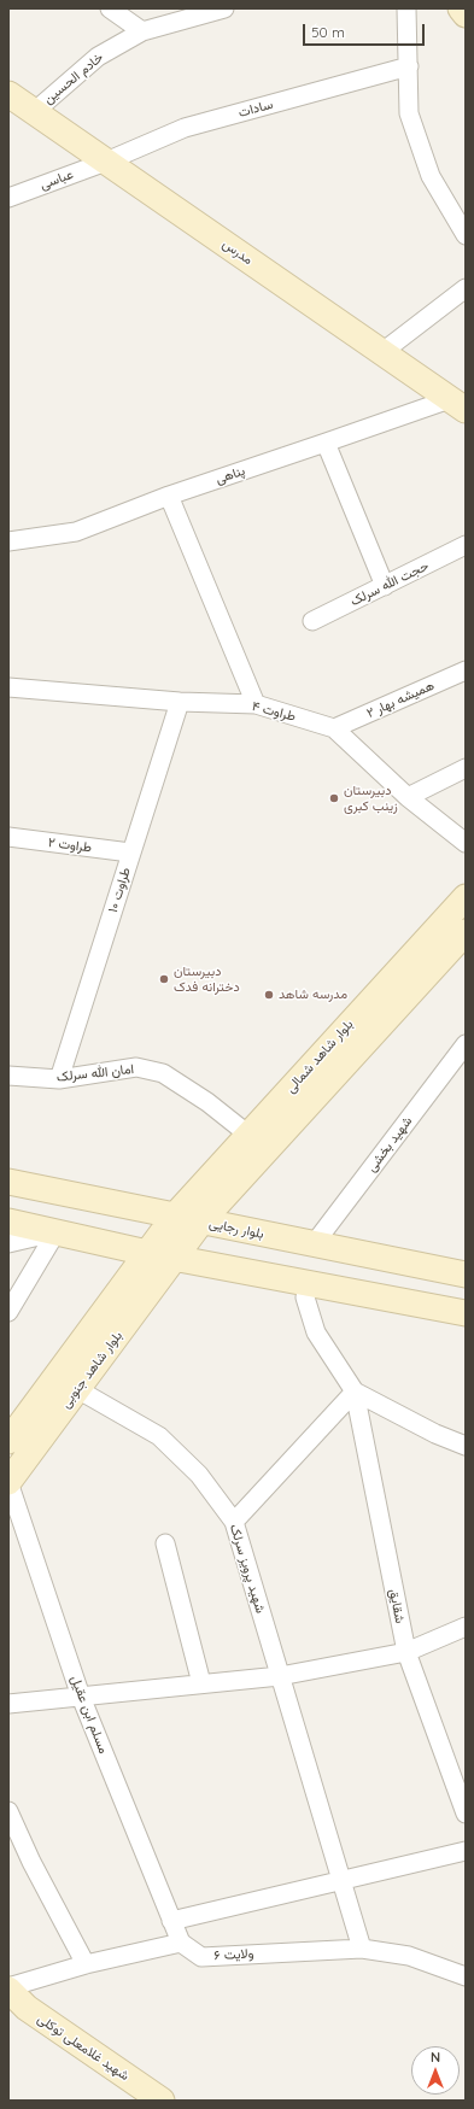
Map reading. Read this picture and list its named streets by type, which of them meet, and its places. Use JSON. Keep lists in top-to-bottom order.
{
  "streets": {
    "main road": [
      "مدرس",
      "بلوار شاهد شمالی",
      "بلوار رجایی",
      "بلوار شاهد جنوبی",
      "شهید غلامعلی توکلی"
    ],
    "street": [
      "خادم الحسین",
      "سادات",
      "عباسی",
      "پناهی",
      "حجت الله سرلک",
      "همیشه بهار ۲",
      "طراوت ۴",
      "طراوت ۲",
      "طراوت ۱۰",
      "امان الله سرلک",
      "شهید بخشی",
      "شهید پرویز سرلک",
      "شقایق",
      "مسلم ابن عقیل",
      "ولایت ۶"
    ]
  },
  "crossings": [
    ["خادم الحسین", "مدرس"],
    ["سادات", "عباسی"],
    ["سادات", "مدرس"],
    ["عباسی", "مدرس"],
    ["مدرس", "پناهی"],
    ["همیشه بهار ۲", "طراوت ۴"],
    ["طراوت ۴", "طراوت ۱۰"],
    ["طراوت ۲", "طراوت ۱۰"],
    ["طراوت ۱۰", "امان الله سرلک"],
    ["بلوار شاهد شمالی", "امان الله سرلک"],
    ["بلوار شاهد شمالی", "بلوار رجایی"],
    ["بلوار شاهد شمالی", "بلوار شاهد جنوبی"],
    ["شهید بخشی", "بلوار رجایی"],
    ["بلوار رجایی", "بلوار شاهد جنوبی"],
    ["بلوار شاهد جنوبی", "شهید پرویز سرلک"],
    ["بلوار شاهد جنوبی", "مسلم ابن عقیل"],
    ["شهید پرویز سرلک", "ولایت ۶"],
    ["مسلم ابن عقیل", "ولایت ۶"]
  ],
  "places": ["دبیرستان زینب کبری", "دبیرستان دخترانه فدک", "مدرسه شاهد"],
  "scale_bar": "50 m",
  "north": "top"
}
